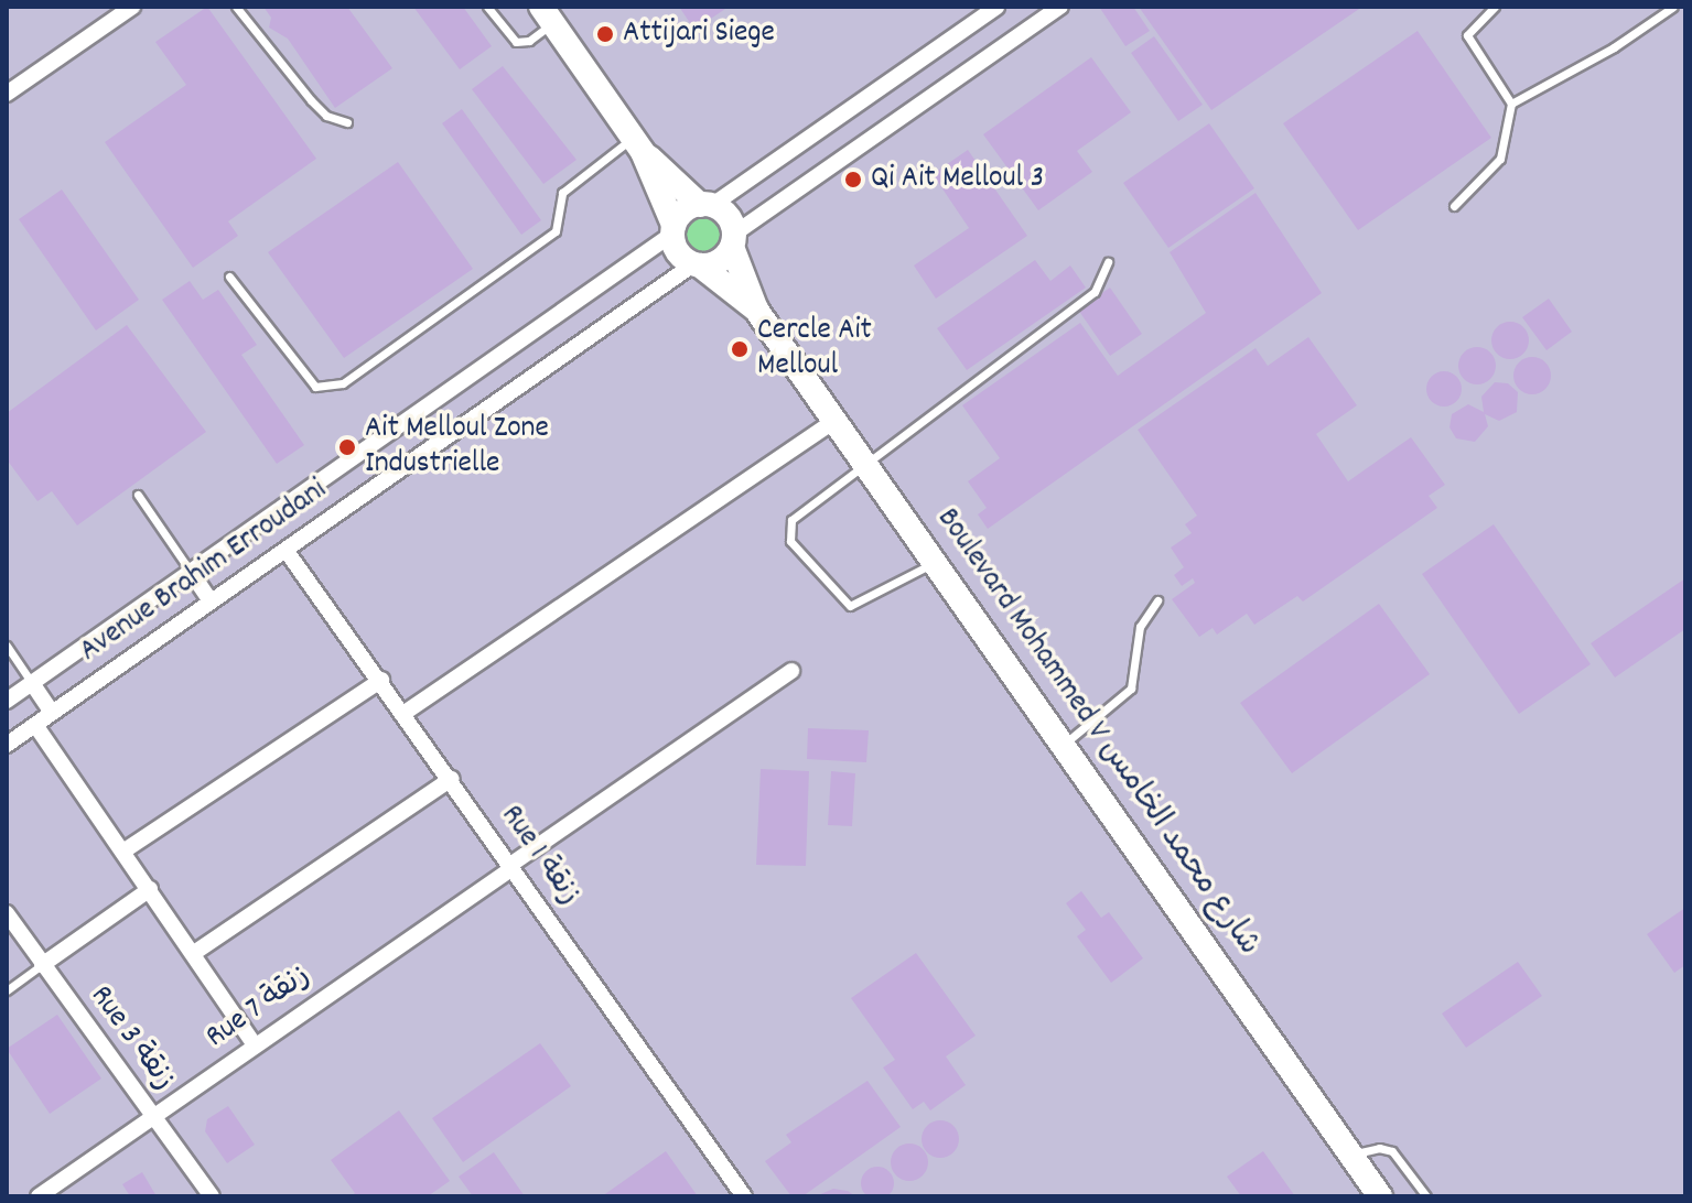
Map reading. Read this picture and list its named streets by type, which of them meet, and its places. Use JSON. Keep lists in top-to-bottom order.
{
  "streets": {
    "main road": ["Boulevard Mohammed V شارع محمد الخامس"],
    "street": [
      "Avenue Brahim Erroudani",
      "Rue 1 زنقة",
      "Rue 7 زنقة",
      "Rue 3 زنقة"
    ]
  },
  "crossings": [
    ["Avenue Brahim Erroudani", "Boulevard Mohammed V شارع محمد الخامس"],
    ["Avenue Brahim Erroudani", "Rue 1 زنقة"],
    ["Rue 1 زنقة", "Rue 7 زنقة"],
    ["Rue 7 زنقة", "Rue 3 زنقة"]
  ],
  "places": [
    "Attijari Siege",
    "Qi Ait Melloul 3",
    "Cercle Ait Melloul",
    "Ait Melloul Zone Industrielle"
  ]
}
